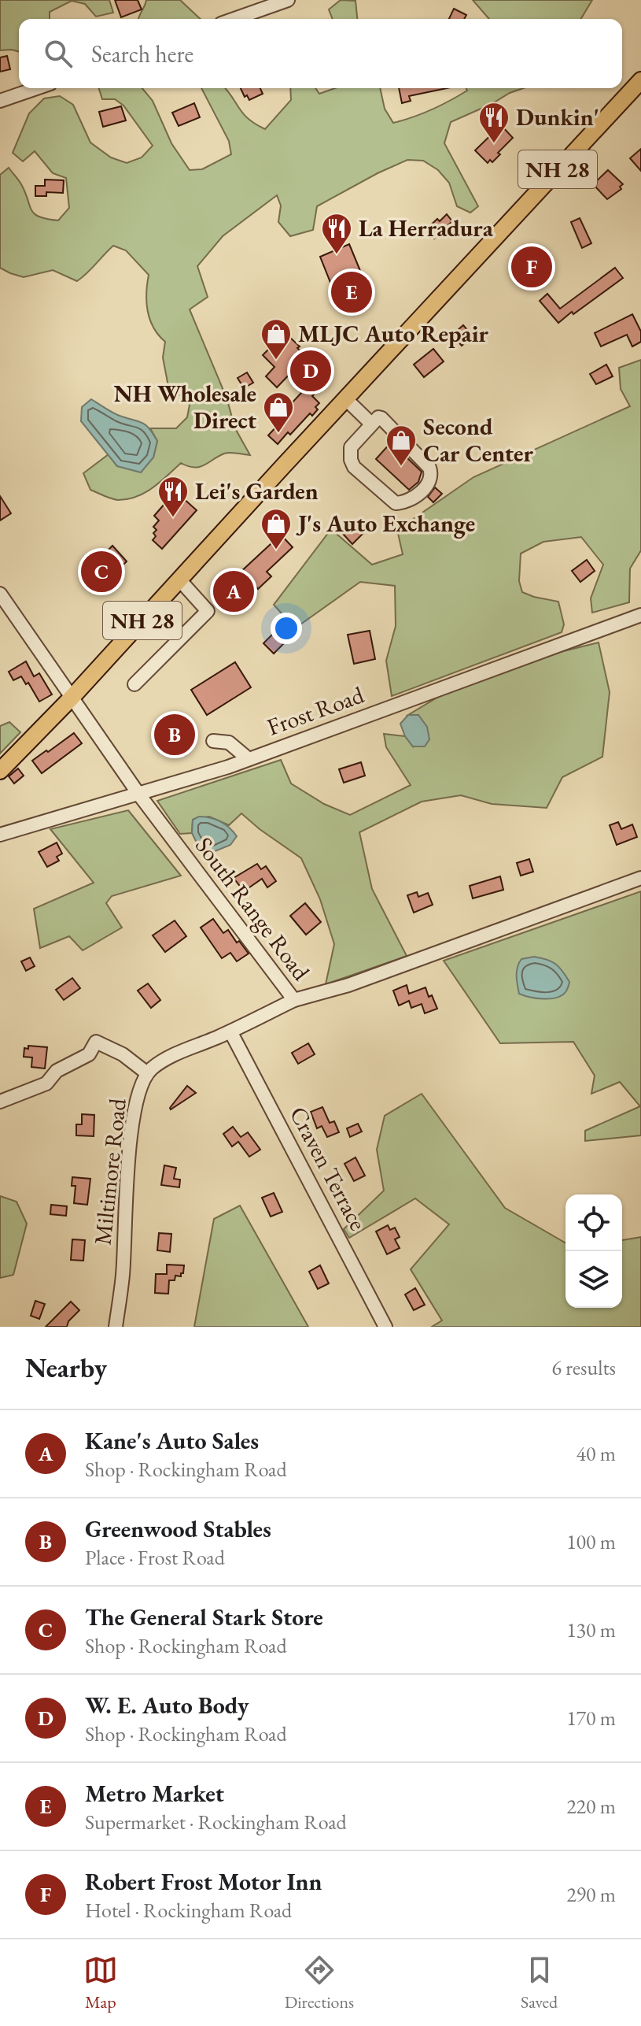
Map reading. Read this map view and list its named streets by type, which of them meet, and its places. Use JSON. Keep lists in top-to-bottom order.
{
  "streets": {
    "main road": ["NH 28"],
    "street": [
      "Frost Road",
      "South Range Road",
      "Craven Terrace",
      "Miltimore Road"
    ]
  },
  "crossings": [
    ["NH 28", "South Range Road"],
    ["Frost Road", "South Range Road"],
    ["South Range Road", "Miltimore Road"],
    ["Craven Terrace", "Miltimore Road"]
  ],
  "places": {
    "restaurant": ["Dunkin'", "La Herradura", "Lei's Garden"],
    "shop": [
      "MLJC Auto Repair",
      "NH Wholesale Direct",
      "Second Car Center",
      "J's Auto Exchange"
    ]
  },
  "page": {
    "search": "Search here",
    "pins": [
      "F",
      "E",
      "D",
      "C",
      "A",
      "B"
    ],
    "heading": ["Nearby", "6 results"],
    "list": [
      {
        "mark": "A",
        "name": "Kane's Auto Sales",
        "note": "Shop · Rockingham Road",
        "value": "40 m"
      },
      {
        "mark": "B",
        "name": "Greenwood Stables",
        "note": "Place · Frost Road",
        "value": "100 m"
      },
      {
        "mark": "C",
        "name": "The General Stark Store",
        "note": "Shop · Rockingham Road",
        "value": "130 m"
      },
      {
        "mark": "D",
        "name": "W. E. Auto Body",
        "note": "Shop · Rockingham Road",
        "value": "170 m"
      },
      {
        "mark": "E",
        "name": "Metro Market",
        "note": "Supermarket · Rockingham Road",
        "value": "220 m"
      },
      {
        "mark": "F",
        "name": "Robert Frost Motor Inn",
        "note": "Hotel · Rockingham Road",
        "value": "290 m"
      }
    ],
    "nav": ["Map", "Directions", "Saved"]
  }
}
